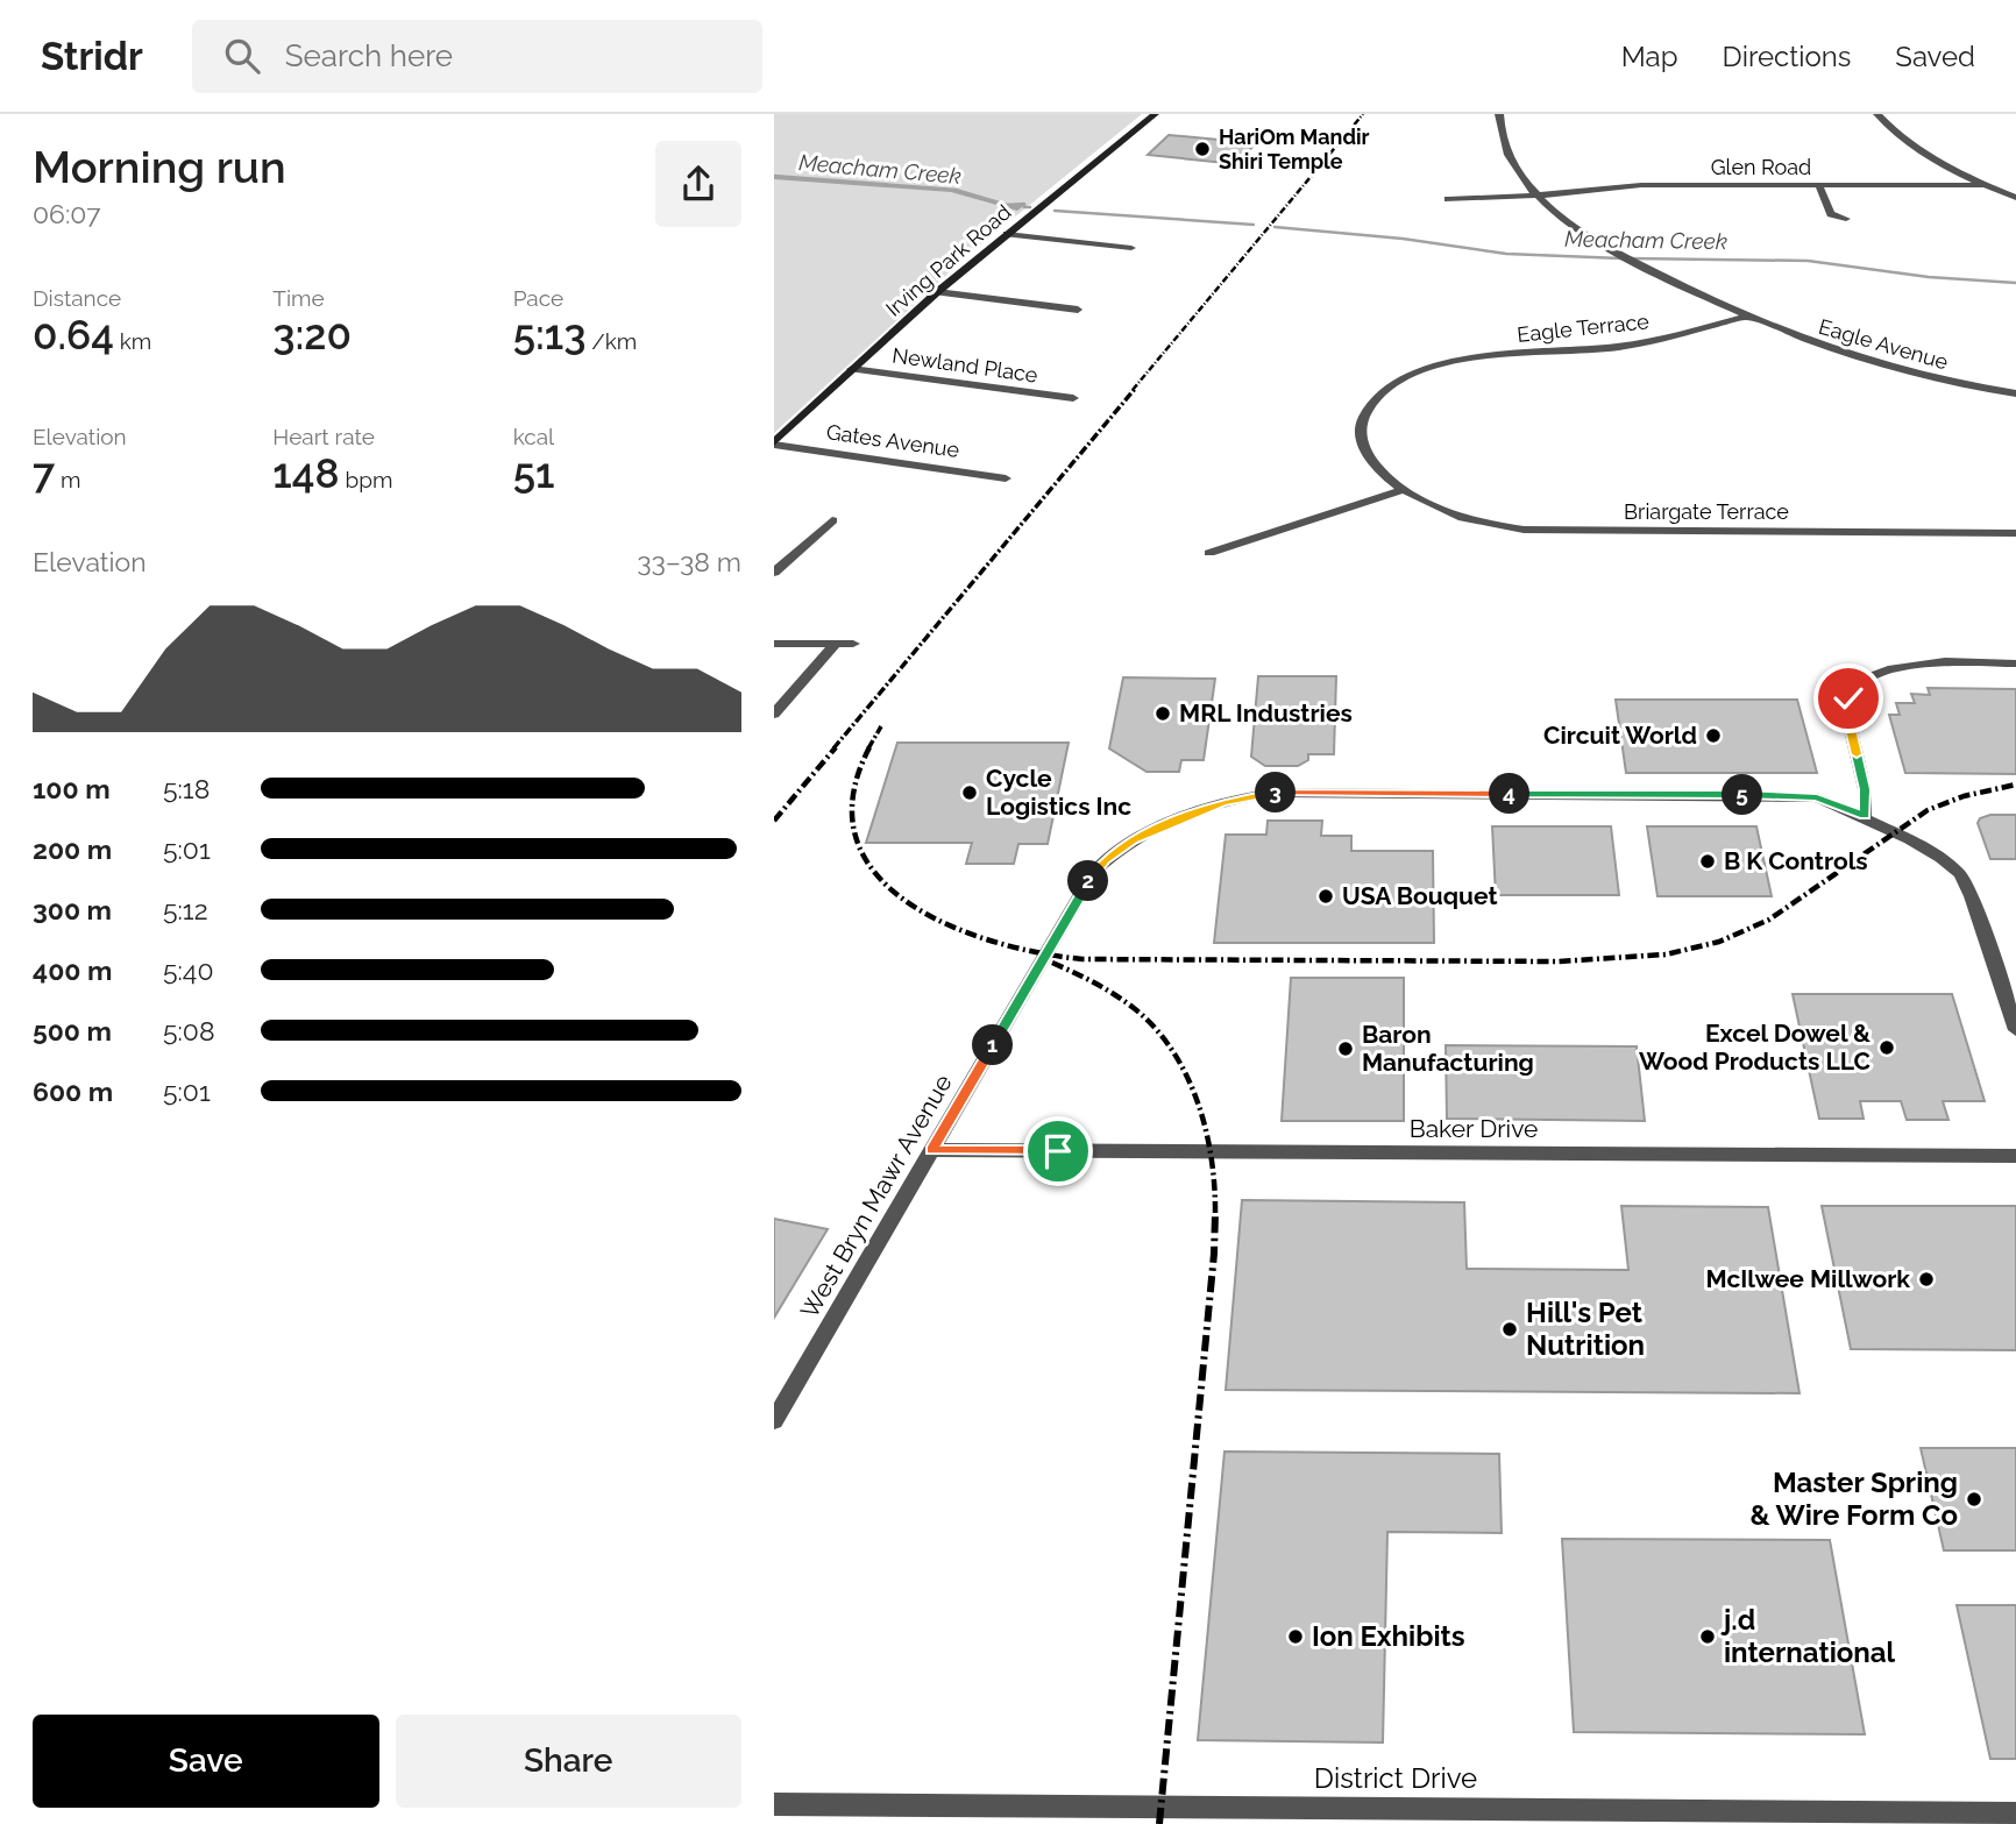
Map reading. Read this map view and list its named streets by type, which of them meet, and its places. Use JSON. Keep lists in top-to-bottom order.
{
  "streets": {
    "main road": ["Irving Park Road"],
    "street": [
      "Glen Road",
      "Eagle Terrace",
      "Eagle Avenue",
      "Newland Place",
      "Gates Avenue",
      "Briargate Terrace",
      "Baker Drive",
      "West Bryn Mawr Avenue",
      "District Drive"
    ]
  },
  "crossings": [
    ["Glen Road", "Eagle Avenue"],
    ["Irving Park Road", "Newland Place"],
    ["Irving Park Road", "Gates Avenue"],
    ["Eagle Terrace", "Eagle Avenue"],
    ["Eagle Terrace", "Briargate Terrace"],
    ["Baker Drive", "West Bryn Mawr Avenue"]
  ],
  "water": ["Meacham Creek"],
  "places": [
    "HariOm Mandir Shiri Temple",
    "MRL Industries",
    "Circuit World",
    "Cycle Logistics Inc",
    "B K Controls",
    "USA Bouquet",
    "Excel Dowel & Wood Products LLC",
    "Baron Manufacturing",
    "McIlwee Millwork",
    "Hill's Pet Nutrition",
    "Master Spring & Wire Form Co",
    "Ion Exhibits",
    "j.d international"
  ],
  "page": {
    "header": "Stridr",
    "search": "Search here",
    "nav": ["Map", "Directions", "Saved"],
    "heading": ["Morning run", "06:07"],
    "stats": [
      ["Distance", "0.64 km"],
      ["Time", "3:20"],
      ["Pace", "5:13 /km"],
      ["Elevation", "7 m"],
      ["Heart rate", "148 bpm"],
      ["kcal", "51"]
    ],
    "chart": ["Elevation", "33–38 m"],
    "list": [
      {
        "name": "100 m",
        "note": "5:18"
      },
      {
        "name": "200 m",
        "note": "5:01"
      },
      {
        "name": "300 m",
        "note": "5:12"
      },
      {
        "name": "400 m",
        "note": "5:40"
      },
      {
        "name": "500 m",
        "note": "5:08"
      },
      {
        "name": "600 m",
        "note": "5:01"
      }
    ],
    "pins": [
      "3",
      "4",
      "5",
      "2",
      "1"
    ],
    "buttons": ["Save", "Share"]
  }
}
